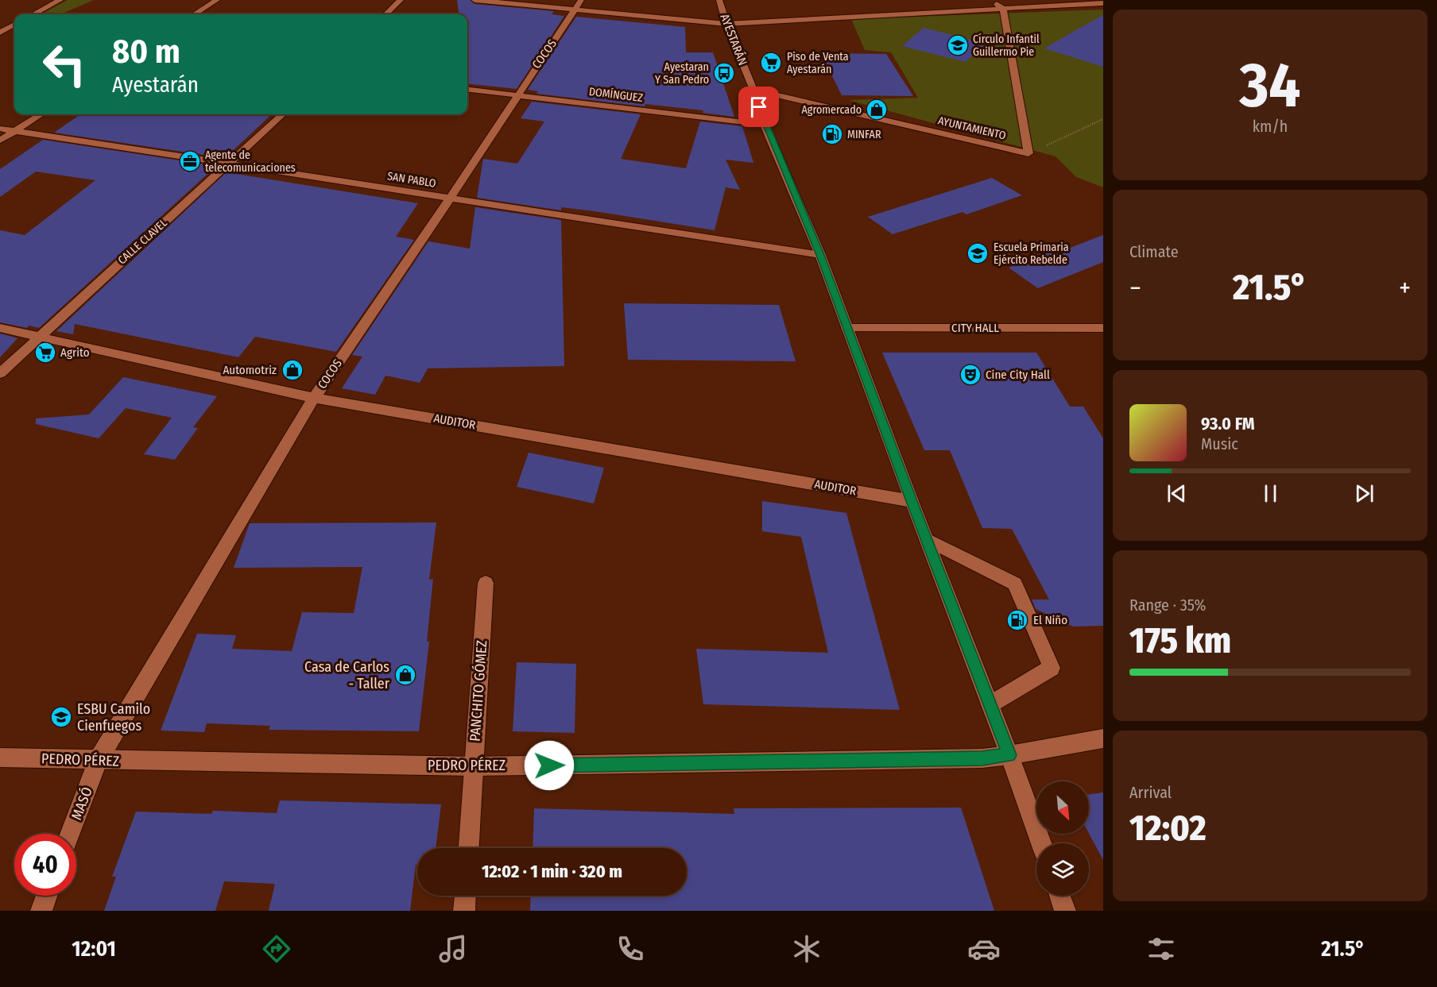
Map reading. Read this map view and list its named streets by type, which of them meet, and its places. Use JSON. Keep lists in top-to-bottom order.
{
  "streets": {
    "street": [
      "AYESTARÁN",
      "COCOS",
      "DOMÍNGUEZ",
      "AYUNTAMIENTO",
      "SAN PABLO",
      "CALLE CLAVEL",
      "CITY HALL",
      "AUDITOR",
      "PANCHITO GÓMEZ",
      "PEDRO PÉREZ",
      "MASÓ"
    ]
  },
  "crossings": [
    ["AYESTARÁN", "DOMÍNGUEZ"],
    ["AYESTARÁN", "AYUNTAMIENTO"],
    ["AYESTARÁN", "SAN PABLO"],
    ["AYESTARÁN", "CITY HALL"],
    ["AYESTARÁN", "AUDITOR"],
    ["AYESTARÁN", "PEDRO PÉREZ"],
    ["COCOS", "DOMÍNGUEZ"],
    ["COCOS", "SAN PABLO"],
    ["COCOS", "AUDITOR"],
    ["COCOS", "PEDRO PÉREZ"],
    ["COCOS", "MASÓ"],
    ["SAN PABLO", "CALLE CLAVEL"],
    ["CALLE CLAVEL", "AUDITOR"],
    ["PANCHITO GÓMEZ", "PEDRO PÉREZ"],
    ["PEDRO PÉREZ", "MASÓ"]
  ],
  "places": {
    "school or university": ["Círculo Infantil Guillermo Pie", "Escuela Primaria Ejército Rebelde", "ESBU Camilo Cienfuegos"],
    "supermarket": ["Piso de Venta Ayestarán", "Agrito"],
    "bus stop": ["Ayestaran Y San Pedro"],
    "shop": ["Agromercado", "Automotriz", "Casa de Carlos - Taller"],
    "fuel station": ["MINFAR", "El Niño"],
    "office": ["Agente de telecomunicaciones"],
    "theatre": ["Cine City Hall"]
  },
  "north": "bottom right",
  "page": {
    "tile": [
      ["34", "km/h"],
      "Climate",
      ["Range · 35%", "175 km"],
      ["Arrival", "12:02"]
    ],
    "turn": ["80 m", "Ayestarán"],
    "heat": ["−", "21.5°", "+"],
    "song": ["93.0 FM", "Music"],
    "limit": "40",
    "trip": "12:02 · 1 min · 320 m",
    "tabs": ["12:01", "21.5°"]
  }
}
